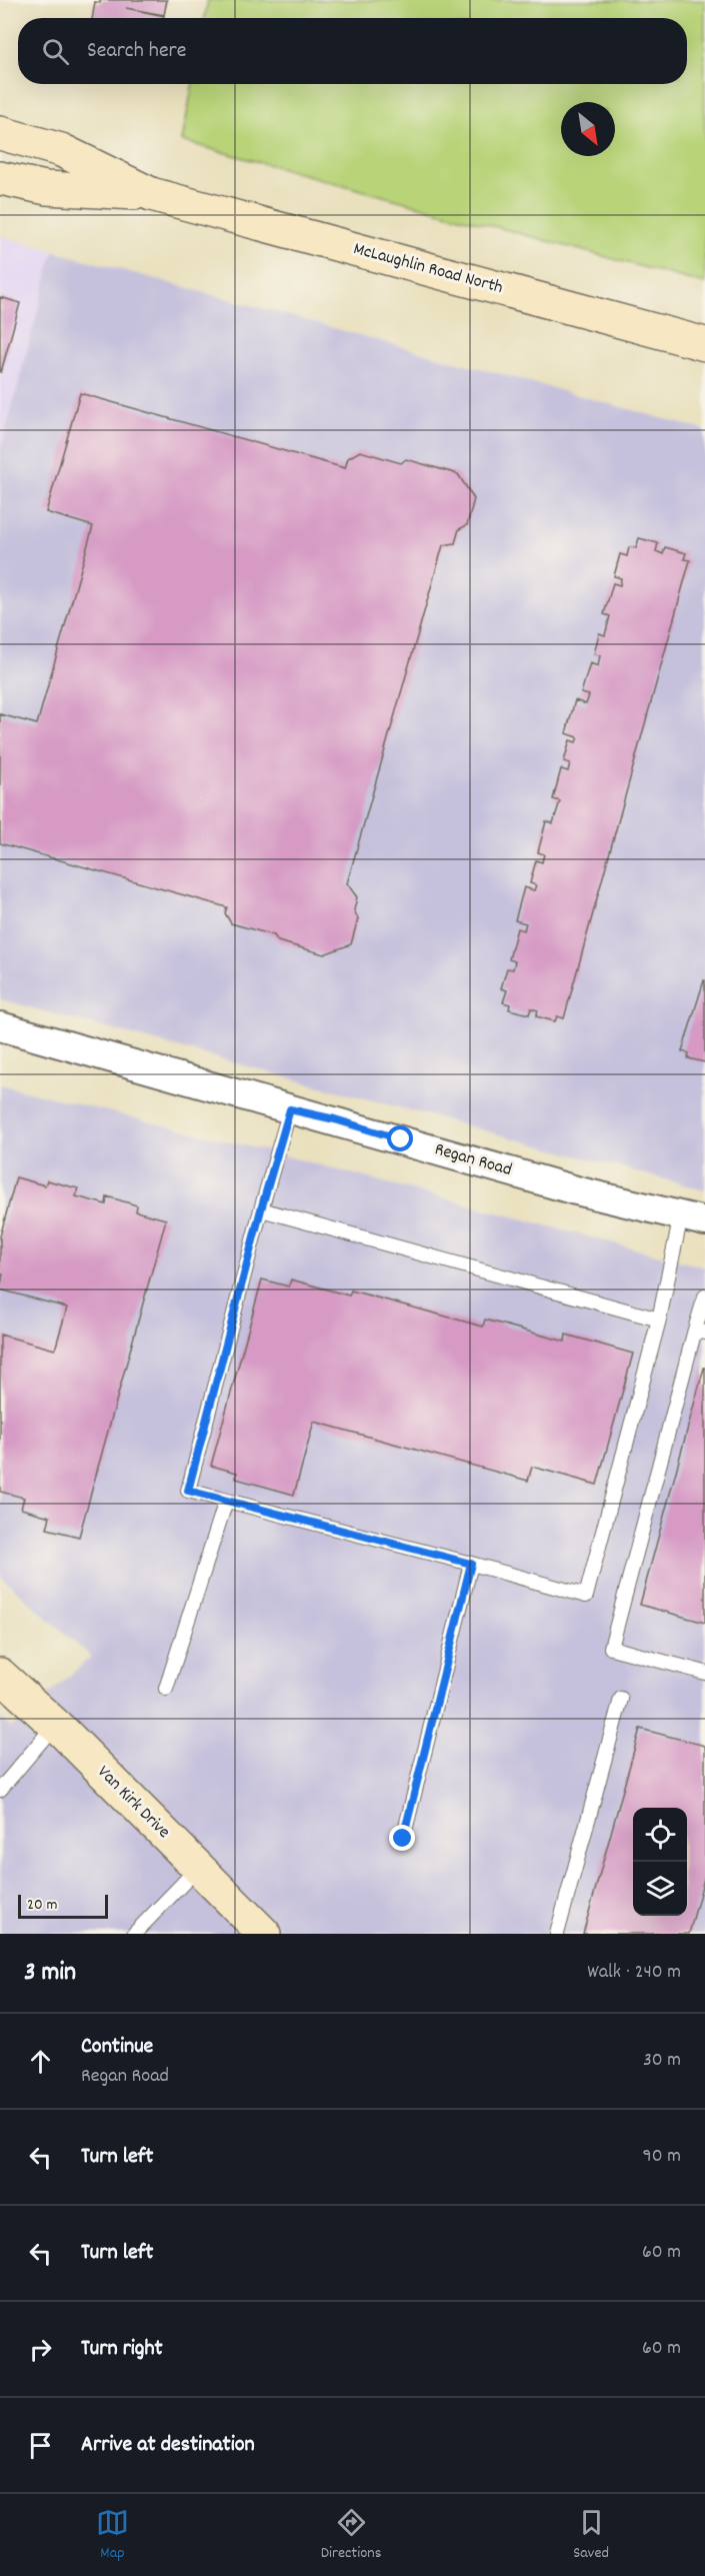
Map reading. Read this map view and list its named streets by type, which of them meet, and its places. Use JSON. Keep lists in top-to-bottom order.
{
  "streets": {
    "main road": ["McLaughlin Road North", "Van Kirk Drive"],
    "street": ["Regan Road"]
  },
  "scale_bar": "20 m",
  "north": "bottom right",
  "page": {
    "search": "Search here",
    "scale": "20 m",
    "heading": ["3 min", "Walk · 240 m"],
    "list": [
      ["Continue", "Regan Road", "30 m"],
      ["Turn left", "90 m"],
      ["Turn left", "60 m"],
      ["Turn right", "60 m"],
      "Arrive at destination"
    ],
    "nav": ["Map", "Directions", "Saved"]
  }
}
